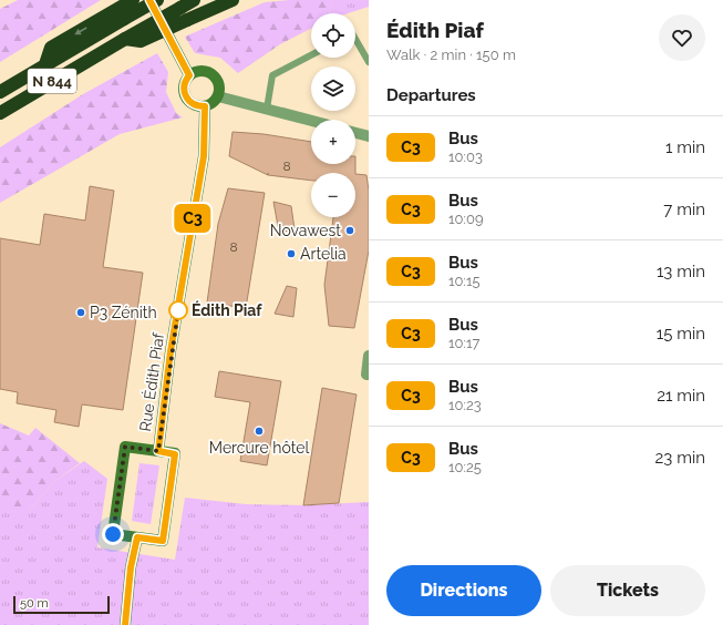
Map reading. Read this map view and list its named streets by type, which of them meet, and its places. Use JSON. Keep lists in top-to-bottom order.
{
  "streets": {
    "highway": ["N 844"],
    "street": ["Rue Édith Piaf"]
  },
  "places": [
    "Novawest",
    "Artelia",
    "Édith Piaf",
    "P3 Zénith",
    "Mercure hôtel"
  ],
  "lines": ["bus line C3"],
  "house_numbers": ["8", "8"],
  "scale_bar": "50 m",
  "page": {
    "on_map": "C3",
    "heading": [
      ["Édith Piaf", "Walk · 2 min · 150 m"],
      "Departures"
    ],
    "map_buttons": ["+", "−"],
    "list": [
      {
        "mark": "C3",
        "name": "Bus",
        "note": "10:03",
        "value": "1 min"
      },
      {
        "mark": "C3",
        "name": "Bus",
        "note": "10:09",
        "value": "7 min"
      },
      {
        "mark": "C3",
        "name": "Bus",
        "note": "10:15",
        "value": "13 min"
      },
      {
        "mark": "C3",
        "name": "Bus",
        "note": "10:17",
        "value": "15 min"
      },
      {
        "mark": "C3",
        "name": "Bus",
        "note": "10:23",
        "value": "21 min"
      },
      {
        "mark": "C3",
        "name": "Bus",
        "note": "10:25",
        "value": "23 min"
      }
    ],
    "buttons": ["Directions", "Tickets"],
    "scale": "50 m"
  }
}
